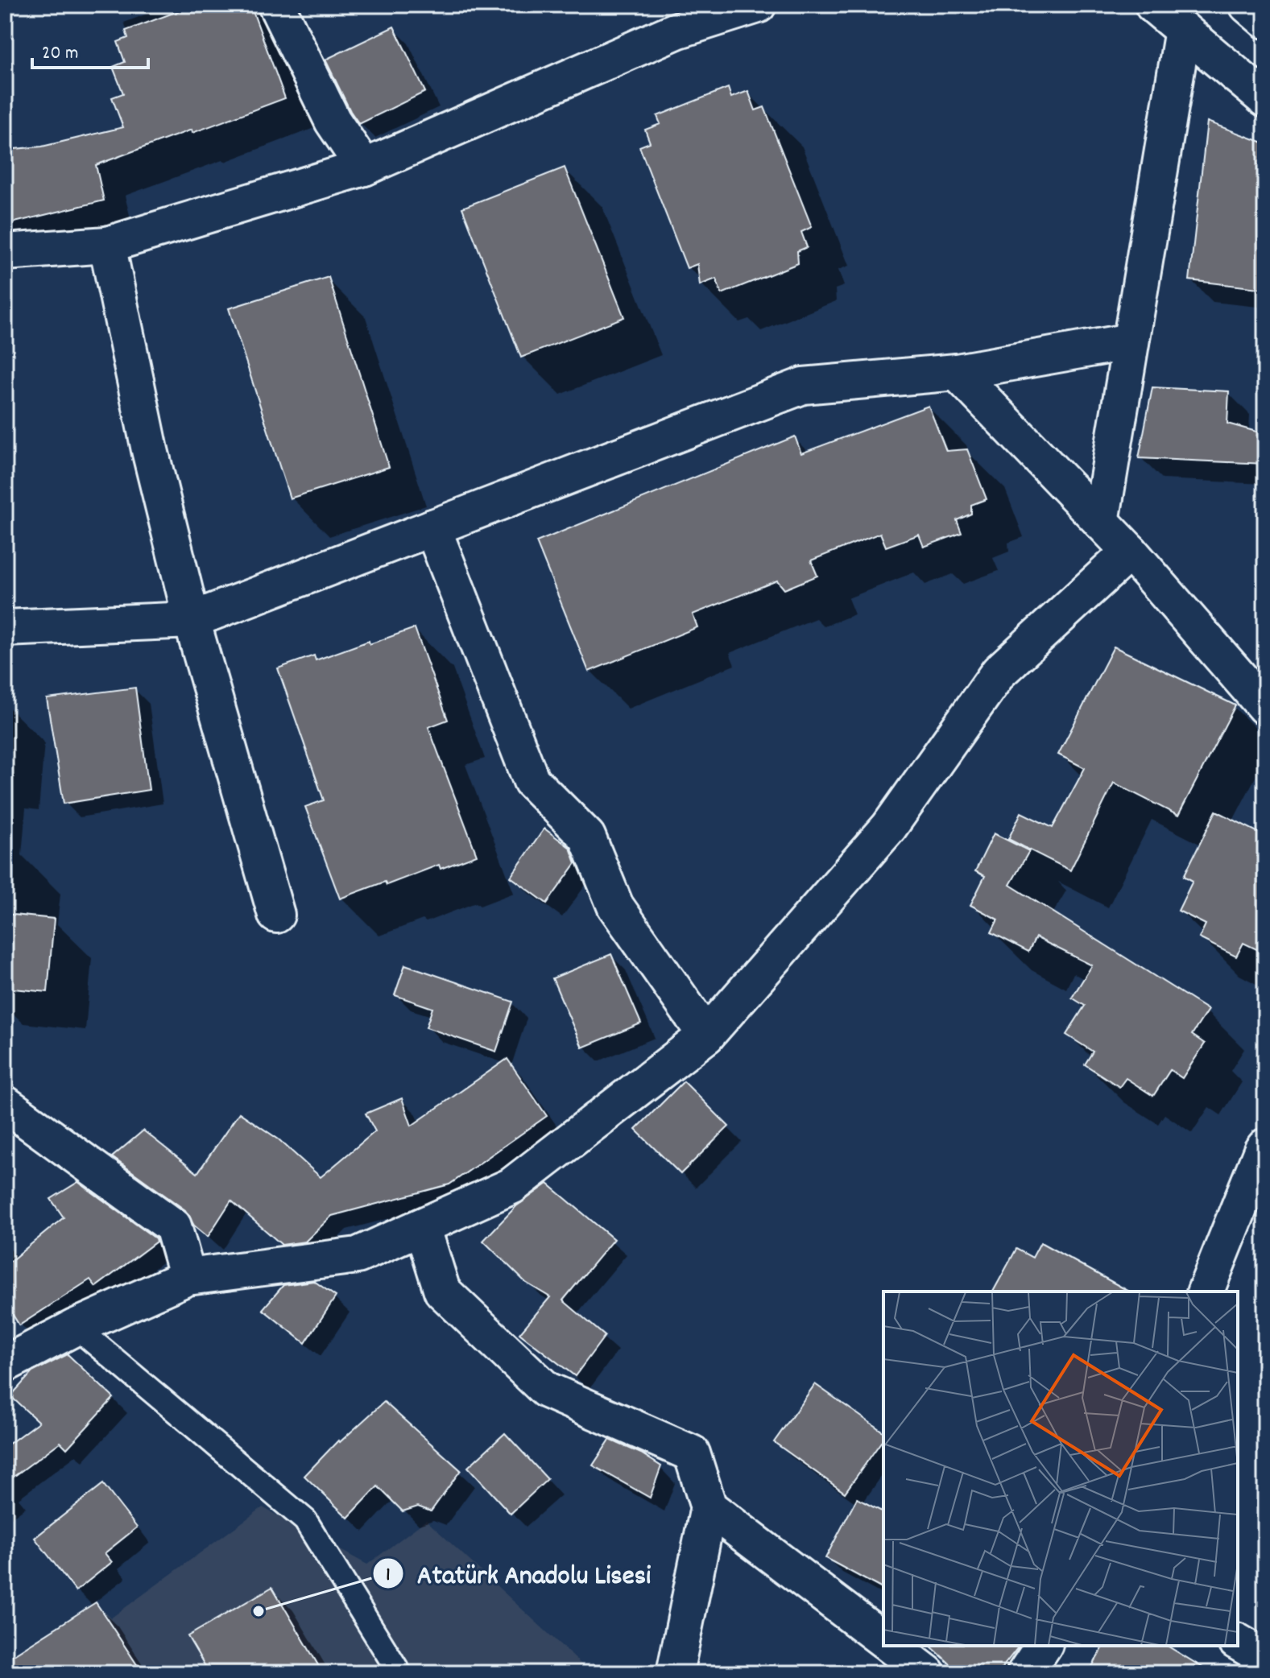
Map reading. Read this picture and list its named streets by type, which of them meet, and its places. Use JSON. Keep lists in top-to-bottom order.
{
  "places": ["Atatürk Anadolu Lisesi"],
  "scale_bar": "20 m"
}
